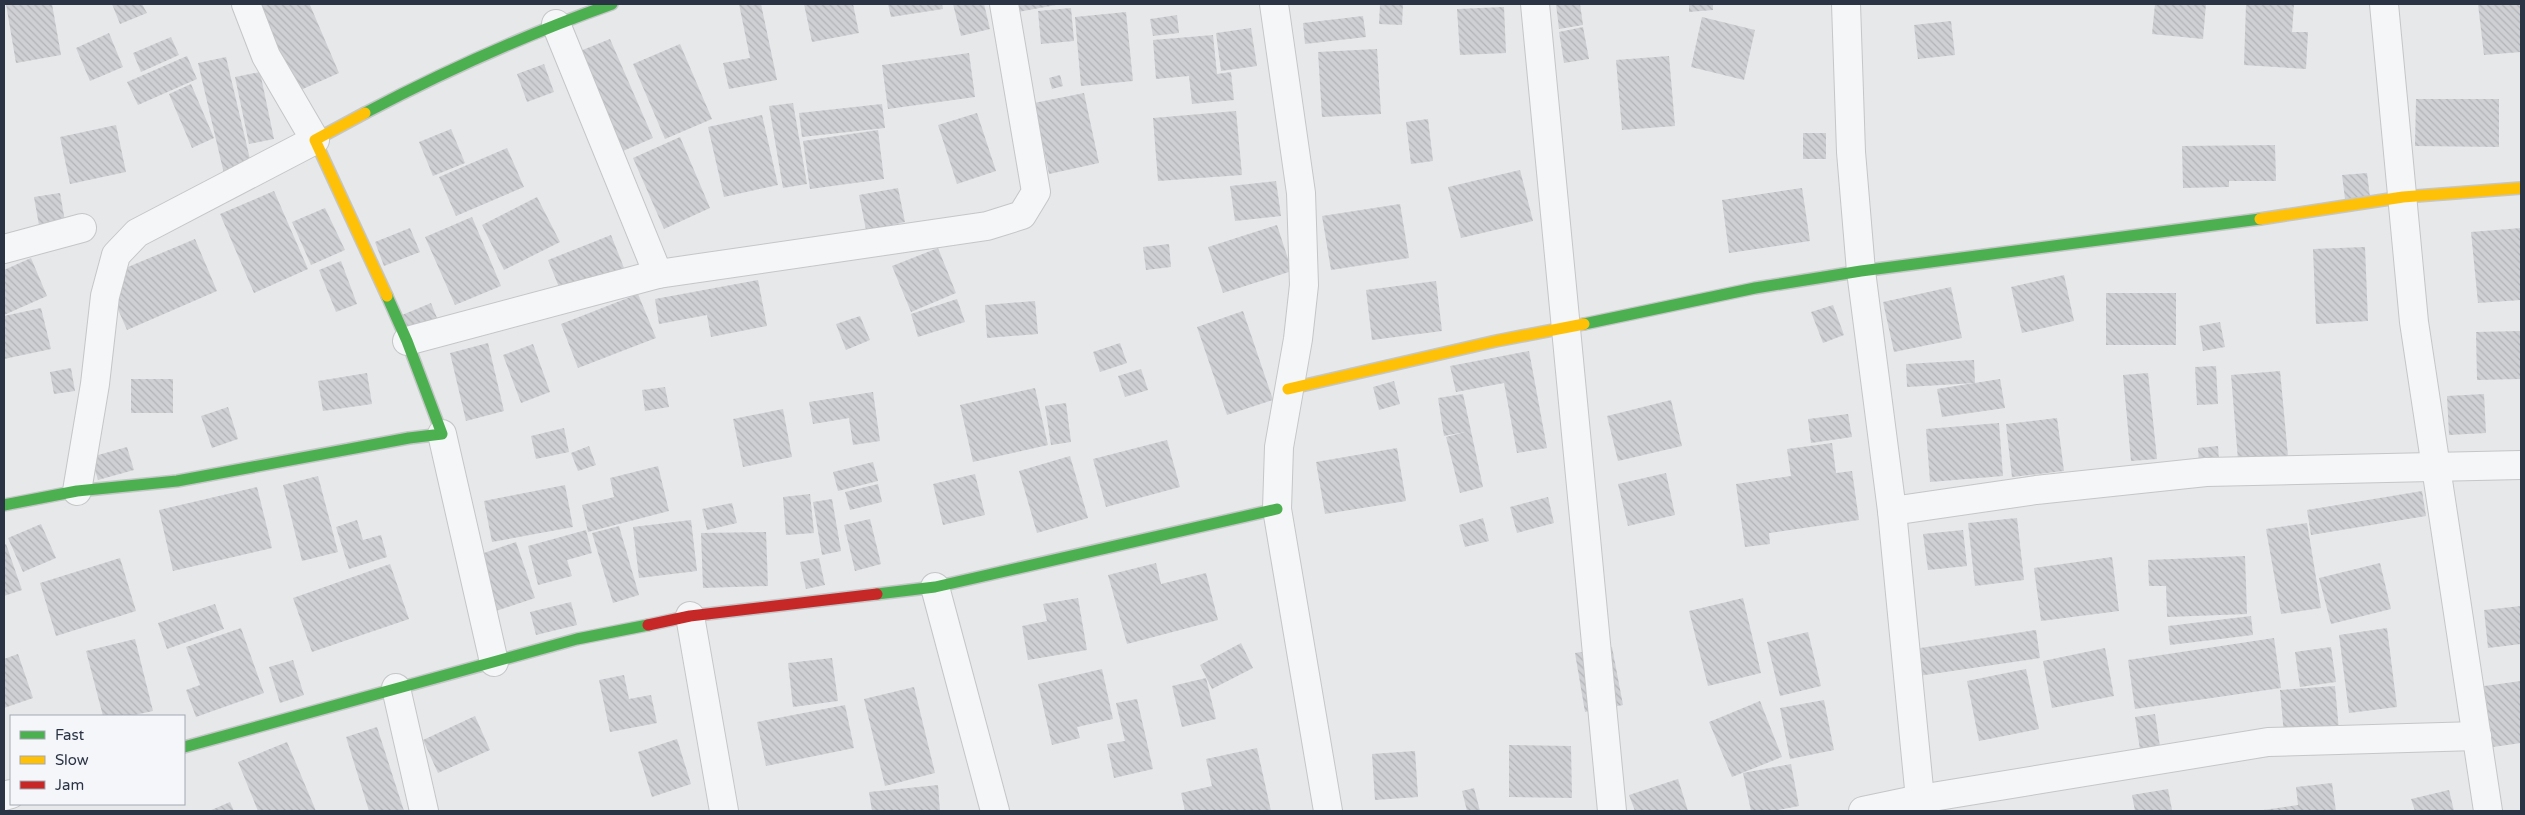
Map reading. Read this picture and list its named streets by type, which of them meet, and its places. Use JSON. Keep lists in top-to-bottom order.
{
  "legend": ["Fast", "Slow", "Jam"]
}
